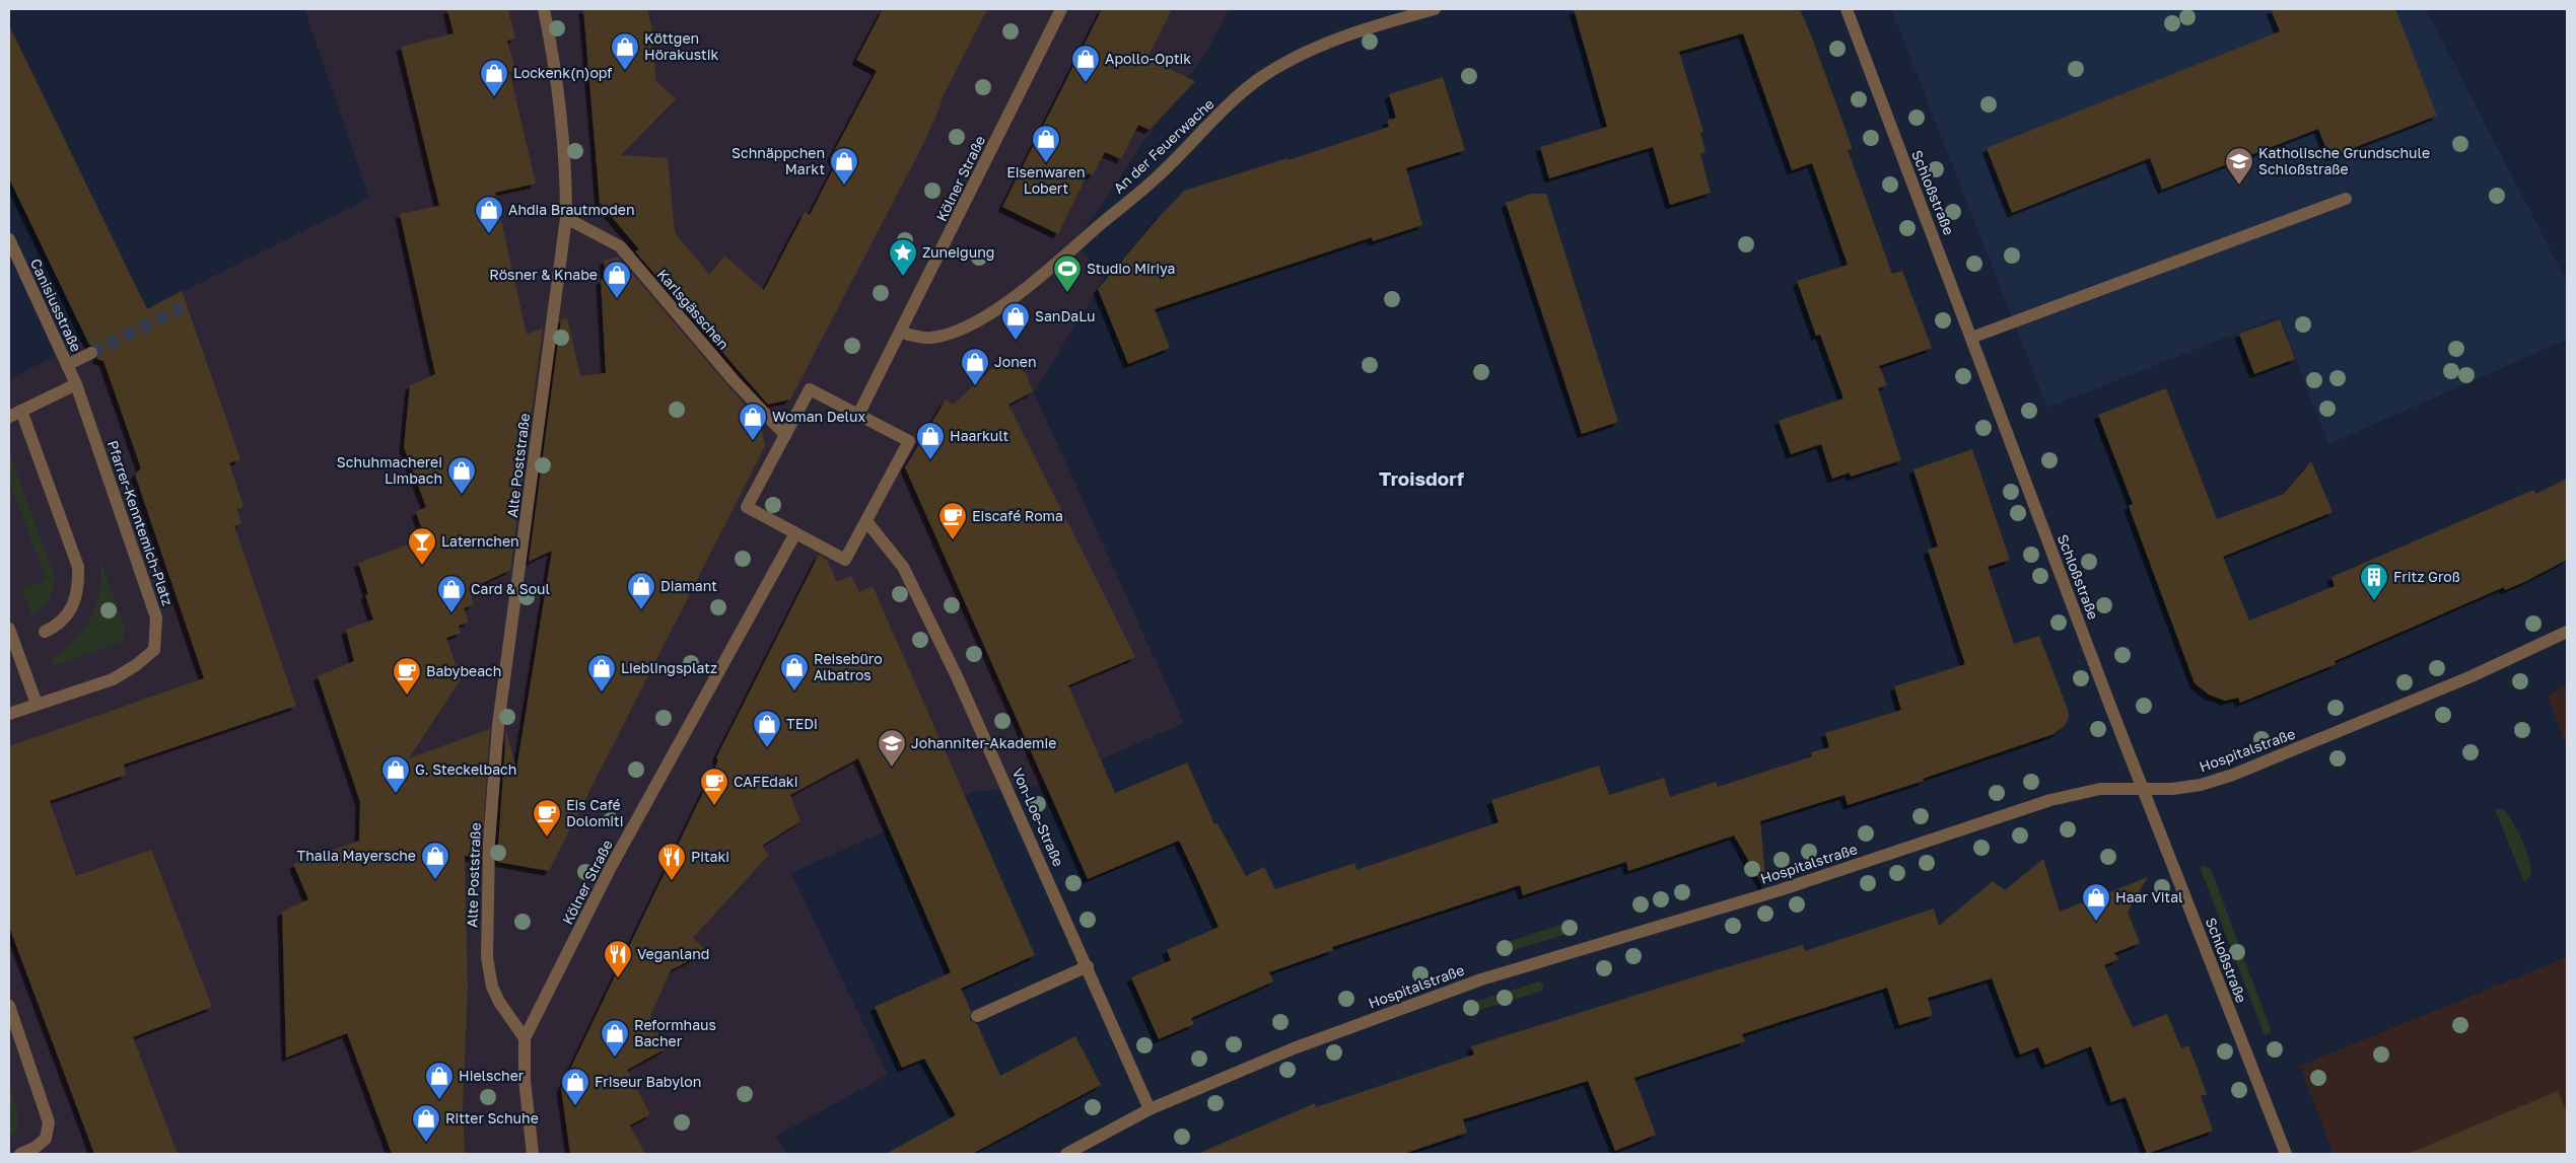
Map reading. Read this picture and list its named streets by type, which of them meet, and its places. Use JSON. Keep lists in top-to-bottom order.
{
  "streets": {
    "street": [
      "An der Feuerwache",
      "Kölner Straße",
      "Schloßstraße",
      "Canisiusstraße",
      "Karlsgässchen",
      "Alte Poststraße",
      "Pfarrer-Kenntemich-Platz",
      "Hospitalstraße",
      "Von-Loe-Straße"
    ]
  },
  "crossings": [
    ["An der Feuerwache", "Kölner Straße"],
    ["Kölner Straße", "Alte Poststraße"],
    ["Schloßstraße", "Hospitalstraße"],
    ["Canisiusstraße", "Pfarrer-Kenntemich-Platz"],
    ["Karlsgässchen", "Alte Poststraße"],
    ["Hospitalstraße", "Von-Loe-Straße"]
  ],
  "districts": ["Troisdorf"],
  "places": {
    "shop": [
      "Köttgen Hörakustik",
      "Apollo-Optik",
      "Lockenk(n)opf",
      "Eisenwaren Lobert",
      "Schnäppchen Markt",
      "Ahdia Brautmoden",
      "Rösner & Knabe",
      "SanDaLu",
      "Jonen",
      "Woman Delux",
      "Haarkult",
      "Schuhmacherei Limbach",
      "Diamant",
      "Card & Soul",
      "Reisebüro Albatros",
      "Lieblingsplatz",
      "TEDi",
      "G. Steckelbach",
      "Thalia Mayersche",
      "Haar Vital",
      "Reformhaus Bacher",
      "Hielscher",
      "Friseur Babylon",
      "Ritter Schuhe"
    ],
    "school or university": ["Katholische Grundschule Schloßstraße", "Johanniter-Akademie"],
    "place": ["Zuneigung"],
    "sports": ["Studio Miriya"],
    "cafe": [
      "Eiscafé Roma",
      "Babybeach",
      "CAFEdaki",
      "Eis Café Dolomiti"
    ],
    "bar": ["Laternchen"],
    "building": ["Fritz Groß"],
    "restaurant": ["Pitaki", "Veganland"]
  }
}
